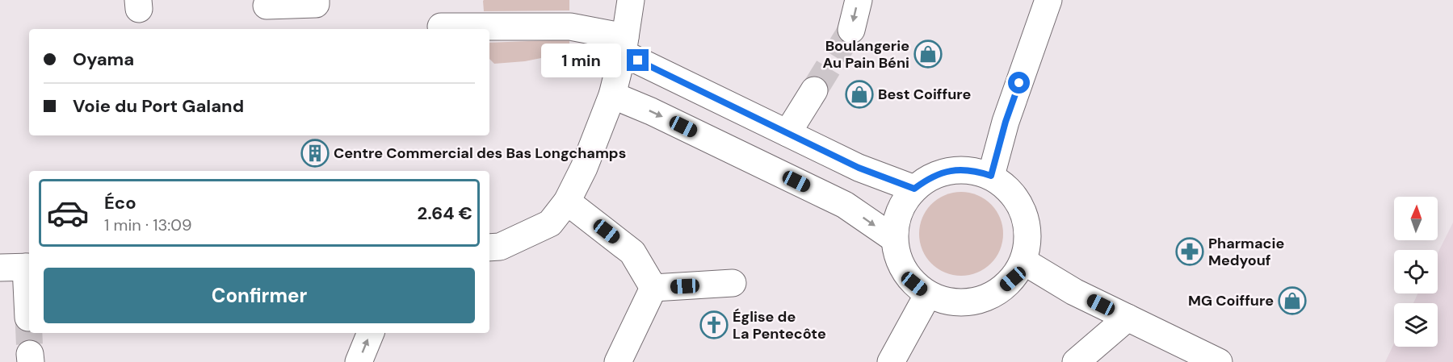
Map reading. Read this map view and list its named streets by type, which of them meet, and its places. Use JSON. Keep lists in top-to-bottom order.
{
  "places": {
    "shop": ["Boulangerie Au Pain Béni", "Best Coiffure", "MG Coiffure"],
    "building": ["Centre Commercial des Bas Longchamps"],
    "pharmacy": ["Pharmacie Medyouf"],
    "church": ["Église de La Pentecôte"]
  },
  "north": "top",
  "page": {
    "banner": ["Oyama", "Voie du Port Galand"],
    "bubble": "1 min",
    "list": [
      {
        "name": "Éco",
        "note": "1 min · 13:09",
        "value": "2.64 €"
      }
    ],
    "buttons": "Confirmer"
  }
}
